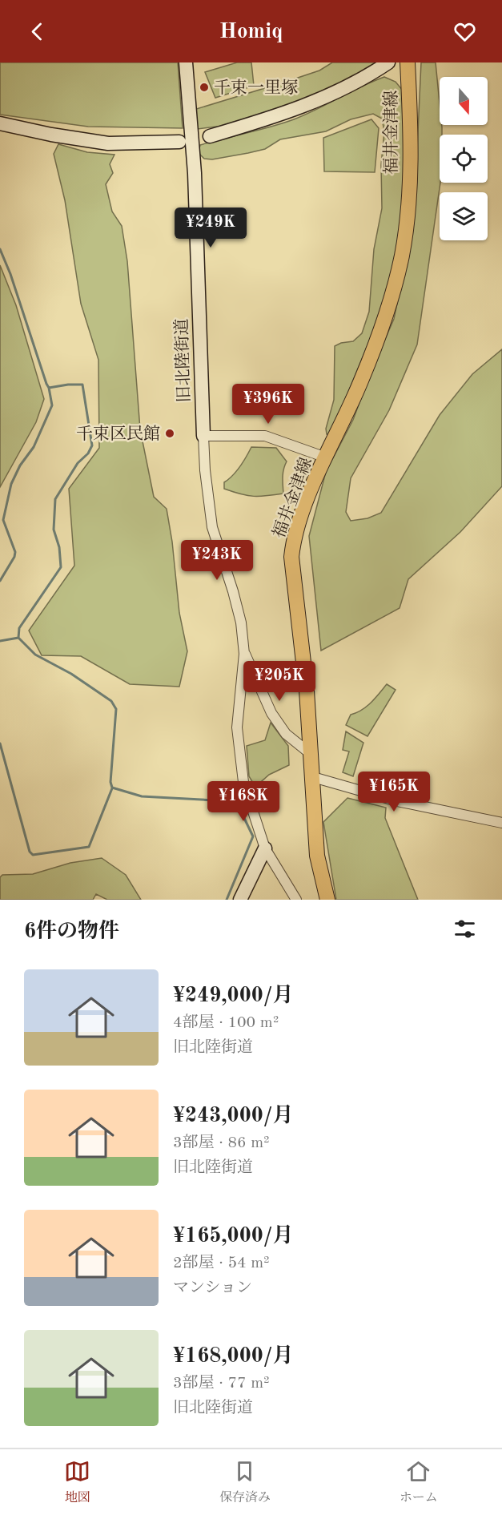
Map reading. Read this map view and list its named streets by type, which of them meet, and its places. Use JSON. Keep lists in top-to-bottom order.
{
  "streets": {
    "main road": ["福井金津線"],
    "street": ["旧北陸街道"]
  },
  "crossings": [
    ["福井金津線", "旧北陸街道"]
  ],
  "places": ["千束一里塚", "千束区民館"],
  "north": "bottom",
  "page": {
    "header": "Homiq",
    "price": [
      "¥249K",
      "¥396K",
      "¥243K",
      "¥205K",
      "¥165K",
      "¥168K"
    ],
    "heading": "6件の物件",
    "list": [
      {
        "name": "¥249,000/月",
        "note": "4部屋 · 100 m² · 旧北陸街道"
      },
      {
        "name": "¥243,000/月",
        "note": "3部屋 · 86 m² · 旧北陸街道"
      },
      {
        "name": "¥165,000/月",
        "note": "2部屋 · 54 m² · マンション"
      },
      {
        "name": "¥168,000/月",
        "note": "3部屋 · 77 m² · 旧北陸街道"
      }
    ],
    "tabs": ["地図", "保存済み", "ホーム"]
  }
}
